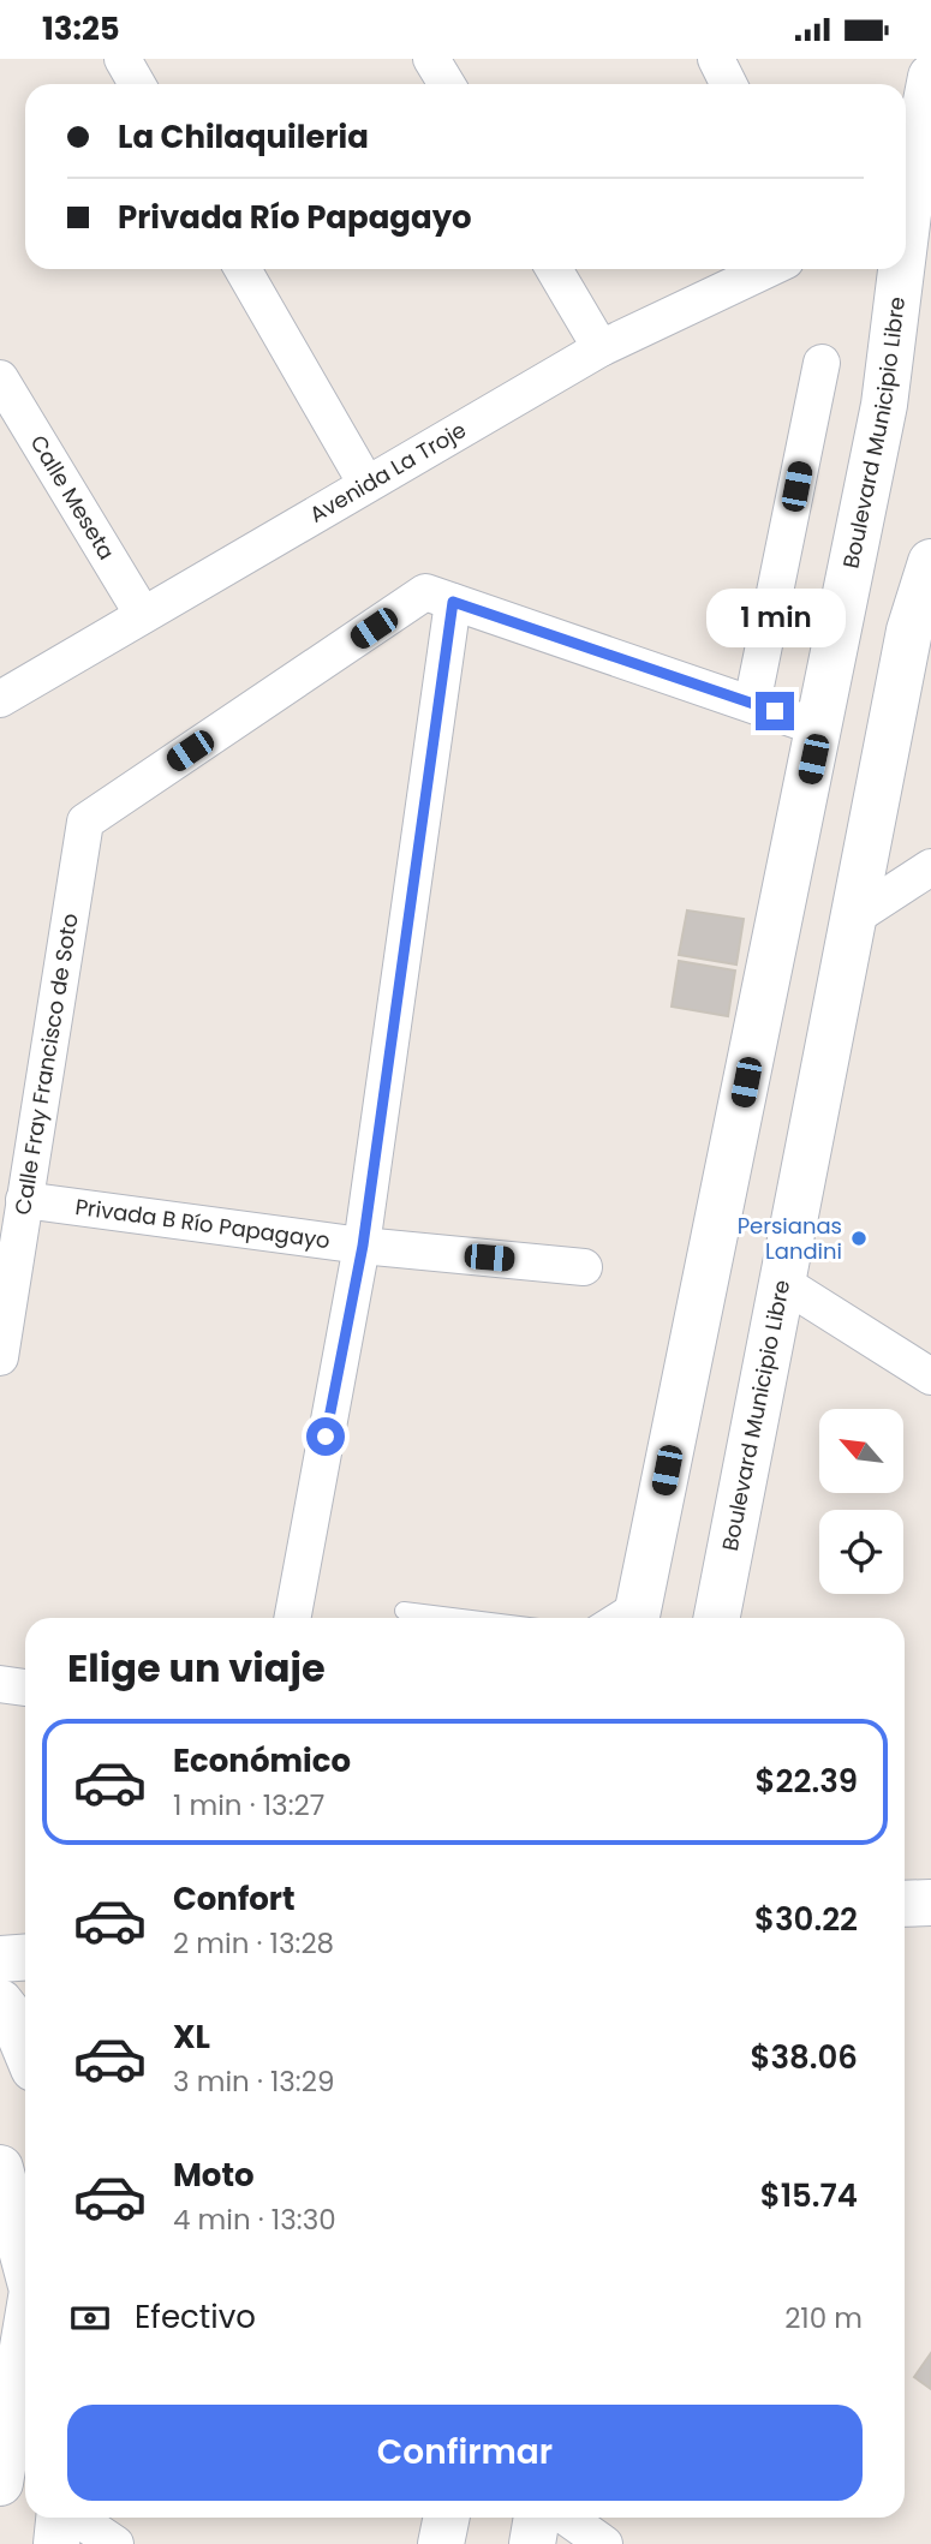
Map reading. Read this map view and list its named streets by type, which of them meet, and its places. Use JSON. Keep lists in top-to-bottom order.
{
  "streets": {
    "main road": ["Boulevard Municipio Libre"],
    "street": [
      "Avenida La Troje",
      "Calle Meseta",
      "Calle Fray Francisco de Soto",
      "Privada B Río Papagayo"
    ]
  },
  "crossings": [
    ["Avenida La Troje", "Calle Meseta"],
    ["Calle Fray Francisco de Soto", "Privada B Río Papagayo"]
  ],
  "places": ["Persianas Landini"],
  "north": "top left",
  "page": {
    "status": "13:25",
    "banner": ["La Chilaquileria", "Privada Río Papagayo"],
    "bubble": "1 min",
    "heading": "Elige un viaje",
    "list": [
      {
        "name": "Económico",
        "note": "1 min · 13:27",
        "value": "$22.39"
      },
      {
        "name": "Confort",
        "note": "2 min · 13:28",
        "value": "$30.22"
      },
      {
        "name": "XL",
        "note": "3 min · 13:29",
        "value": "$38.06"
      },
      {
        "name": "Moto",
        "note": "4 min · 13:30",
        "value": "$15.74"
      }
    ],
    "pay": ["Efectivo", "210 m"],
    "buttons": "Confirmar"
  }
}
